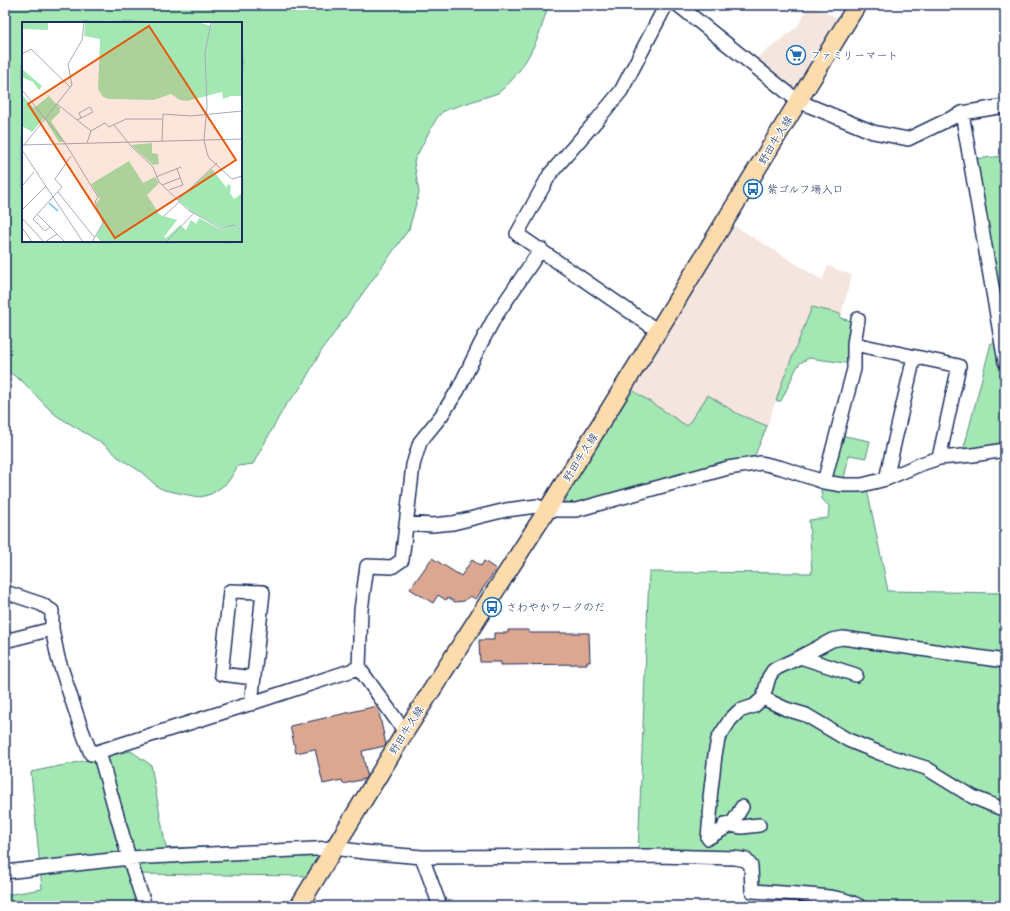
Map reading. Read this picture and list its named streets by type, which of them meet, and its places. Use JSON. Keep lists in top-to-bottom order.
{
  "streets": {
    "main road": ["野田牛久線"]
  },
  "places": {
    "supermarket": ["ファミリーマート"],
    "bus stop": ["紫ゴルフ場入口", "さわやかワークのだ"]
  }
}
